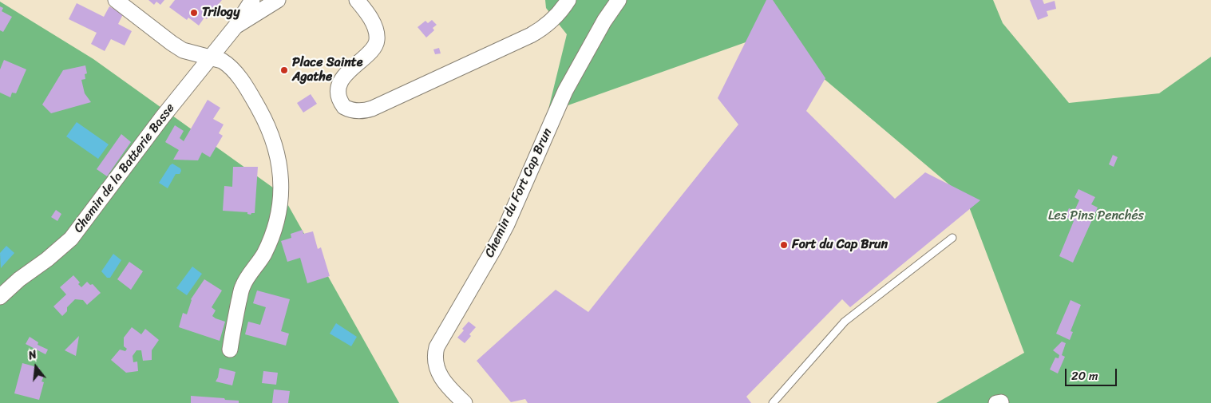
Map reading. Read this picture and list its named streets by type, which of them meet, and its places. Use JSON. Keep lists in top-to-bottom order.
{
  "streets": {
    "street": ["Chemin de la Batterie Basse", "Chemin du Fort Cap Brun"]
  },
  "parks": ["Les Pins Penchés"],
  "places": ["Trilogy", "Place Sainte Agathe", "Fort du Cap Brun"],
  "scale_bar": "20 m",
  "north": "top"
}
